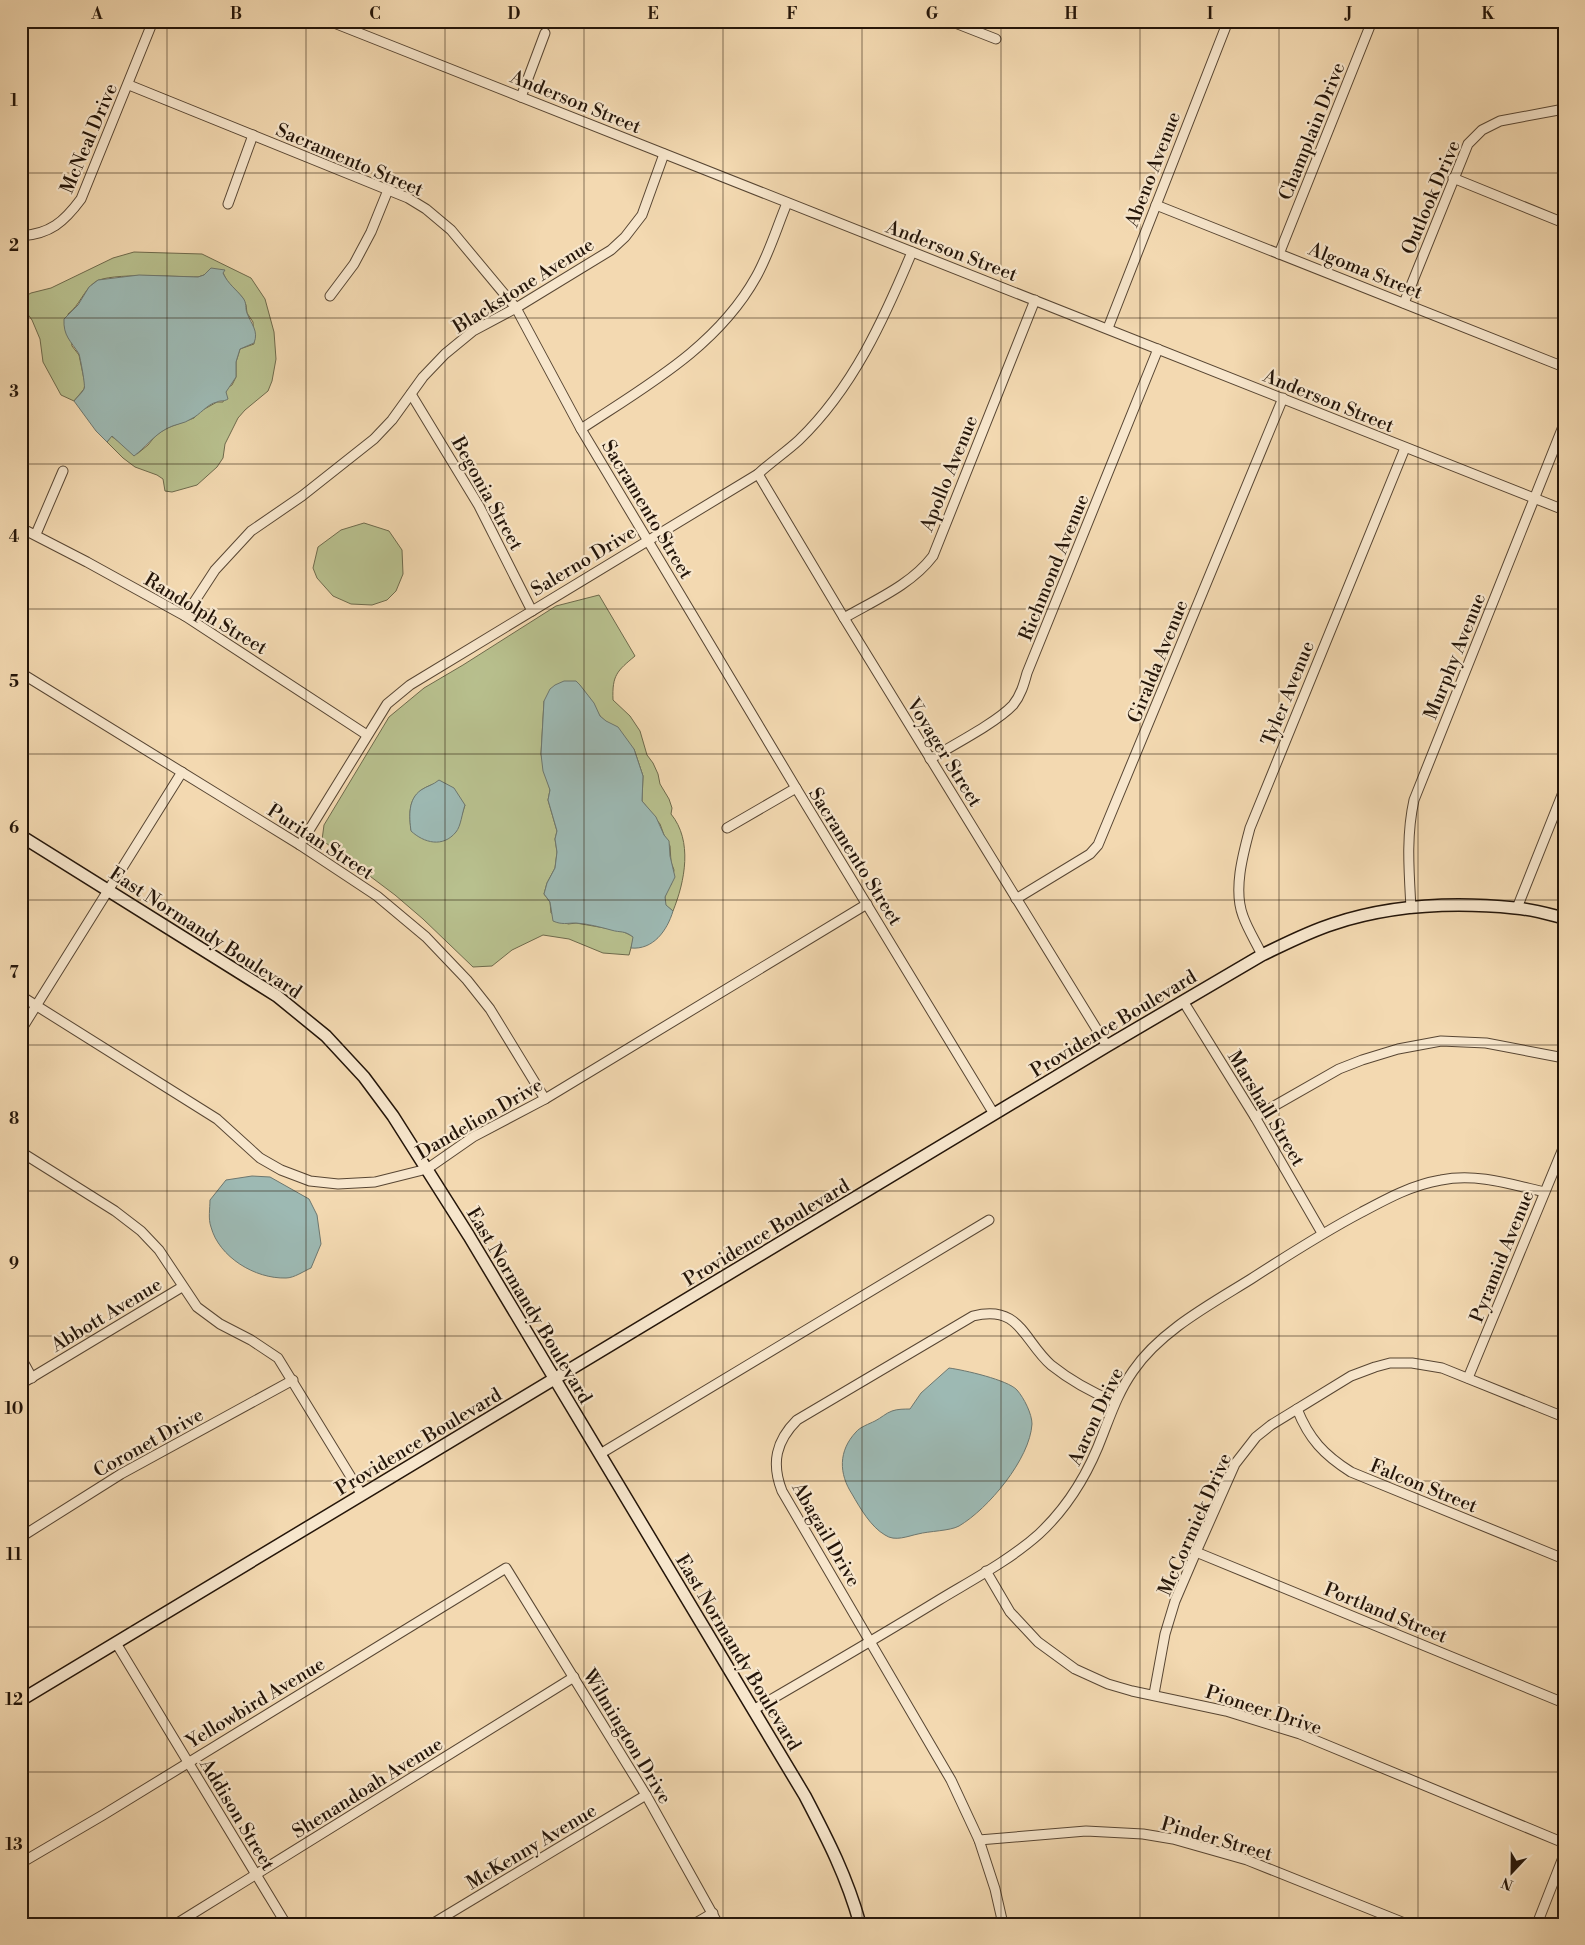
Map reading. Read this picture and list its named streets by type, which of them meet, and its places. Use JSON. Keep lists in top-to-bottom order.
{
  "streets": {
    "main road": ["East Normandy Boulevard", "Providence Boulevard"],
    "street": [
      "Anderson Street",
      "Champlain Drive",
      "McNeal Drive",
      "Sacramento Street",
      "Abeno Avenue",
      "Outlook Drive",
      "Algoma Street",
      "Blackstone Avenue",
      "Apollo Avenue",
      "Begonia Street",
      "Salerno Drive",
      "Richmond Avenue",
      "Randolph Street",
      "Murphy Avenue",
      "Giralda Avenue",
      "Tyler Avenue",
      "Voyager Street",
      "Puritan Street",
      "Marshall Street",
      "Dandelion Drive",
      "Pyramid Avenue",
      "Abbott Avenue",
      "Aaron Drive",
      "Coronet Drive",
      "Falcon Street",
      "McCormick Drive",
      "Abagail Drive",
      "Portland Street",
      "Yellowbird Avenue",
      "Pioneer Drive",
      "Wilmington Drive",
      "Shenandoah Avenue",
      "Addison Street",
      "Pinder Street",
      "McKenny Avenue"
    ]
  },
  "crossings": [
    ["Anderson Street", "Abeno Avenue"],
    ["Anderson Street", "Blackstone Avenue"],
    ["Anderson Street", "Apollo Avenue"],
    ["Anderson Street", "Salerno Drive"],
    ["Anderson Street", "Richmond Avenue"],
    ["Anderson Street", "Murphy Avenue"],
    ["Anderson Street", "Giralda Avenue"],
    ["Anderson Street", "Tyler Avenue"],
    ["Champlain Drive", "Algoma Street"],
    ["McNeal Drive", "Sacramento Street"],
    ["Sacramento Street", "Blackstone Avenue"],
    ["Sacramento Street", "Salerno Drive"],
    ["Sacramento Street", "Providence Boulevard"],
    ["Sacramento Street", "Dandelion Drive"],
    ["Abeno Avenue", "Algoma Street"],
    ["Outlook Drive", "Algoma Street"],
    ["Blackstone Avenue", "Begonia Street"],
    ["Blackstone Avenue", "Randolph Street"],
    ["Apollo Avenue", "Voyager Street"],
    ["Begonia Street", "Salerno Drive"],
    ["Salerno Drive", "Randolph Street"],
    ["Salerno Drive", "Voyager Street"],
    ["Salerno Drive", "Puritan Street"],
    ["Richmond Avenue", "Voyager Street"],
    ["Murphy Avenue", "Providence Boulevard"],
    ["Giralda Avenue", "Voyager Street"],
    ["Tyler Avenue", "Providence Boulevard"],
    ["Voyager Street", "Providence Boulevard"],
    ["Puritan Street", "Dandelion Drive"],
    ["East Normandy Boulevard", "Providence Boulevard"],
    ["East Normandy Boulevard", "Dandelion Drive"],
    ["East Normandy Boulevard", "Aaron Drive"],
    ["Providence Boulevard", "Marshall Street"],
    ["Providence Boulevard", "Addison Street"],
    ["Marshall Street", "Aaron Drive"],
    ["Pyramid Avenue", "Aaron Drive"],
    ["Pyramid Avenue", "McCormick Drive"],
    ["Aaron Drive", "Abagail Drive"],
    ["Aaron Drive", "Pioneer Drive"],
    ["Falcon Street", "McCormick Drive"],
    ["McCormick Drive", "Portland Street"],
    ["McCormick Drive", "Pioneer Drive"],
    ["Abagail Drive", "Pinder Street"],
    ["Yellowbird Avenue", "Wilmington Drive"],
    ["Yellowbird Avenue", "Addison Street"],
    ["Wilmington Drive", "Shenandoah Avenue"],
    ["Wilmington Drive", "McKenny Avenue"],
    ["Shenandoah Avenue", "Addison Street"]
  ],
  "north": "bottom",
  "grid": {
    "columns": [
      "A",
      "B",
      "C",
      "D",
      "E",
      "F",
      "G",
      "H",
      "I",
      "J",
      "K"
    ],
    "rows": [
      "1",
      "2",
      "3",
      "4",
      "5",
      "6",
      "7",
      "8",
      "9",
      "10",
      "11",
      "12",
      "13"
    ]
  }
}
